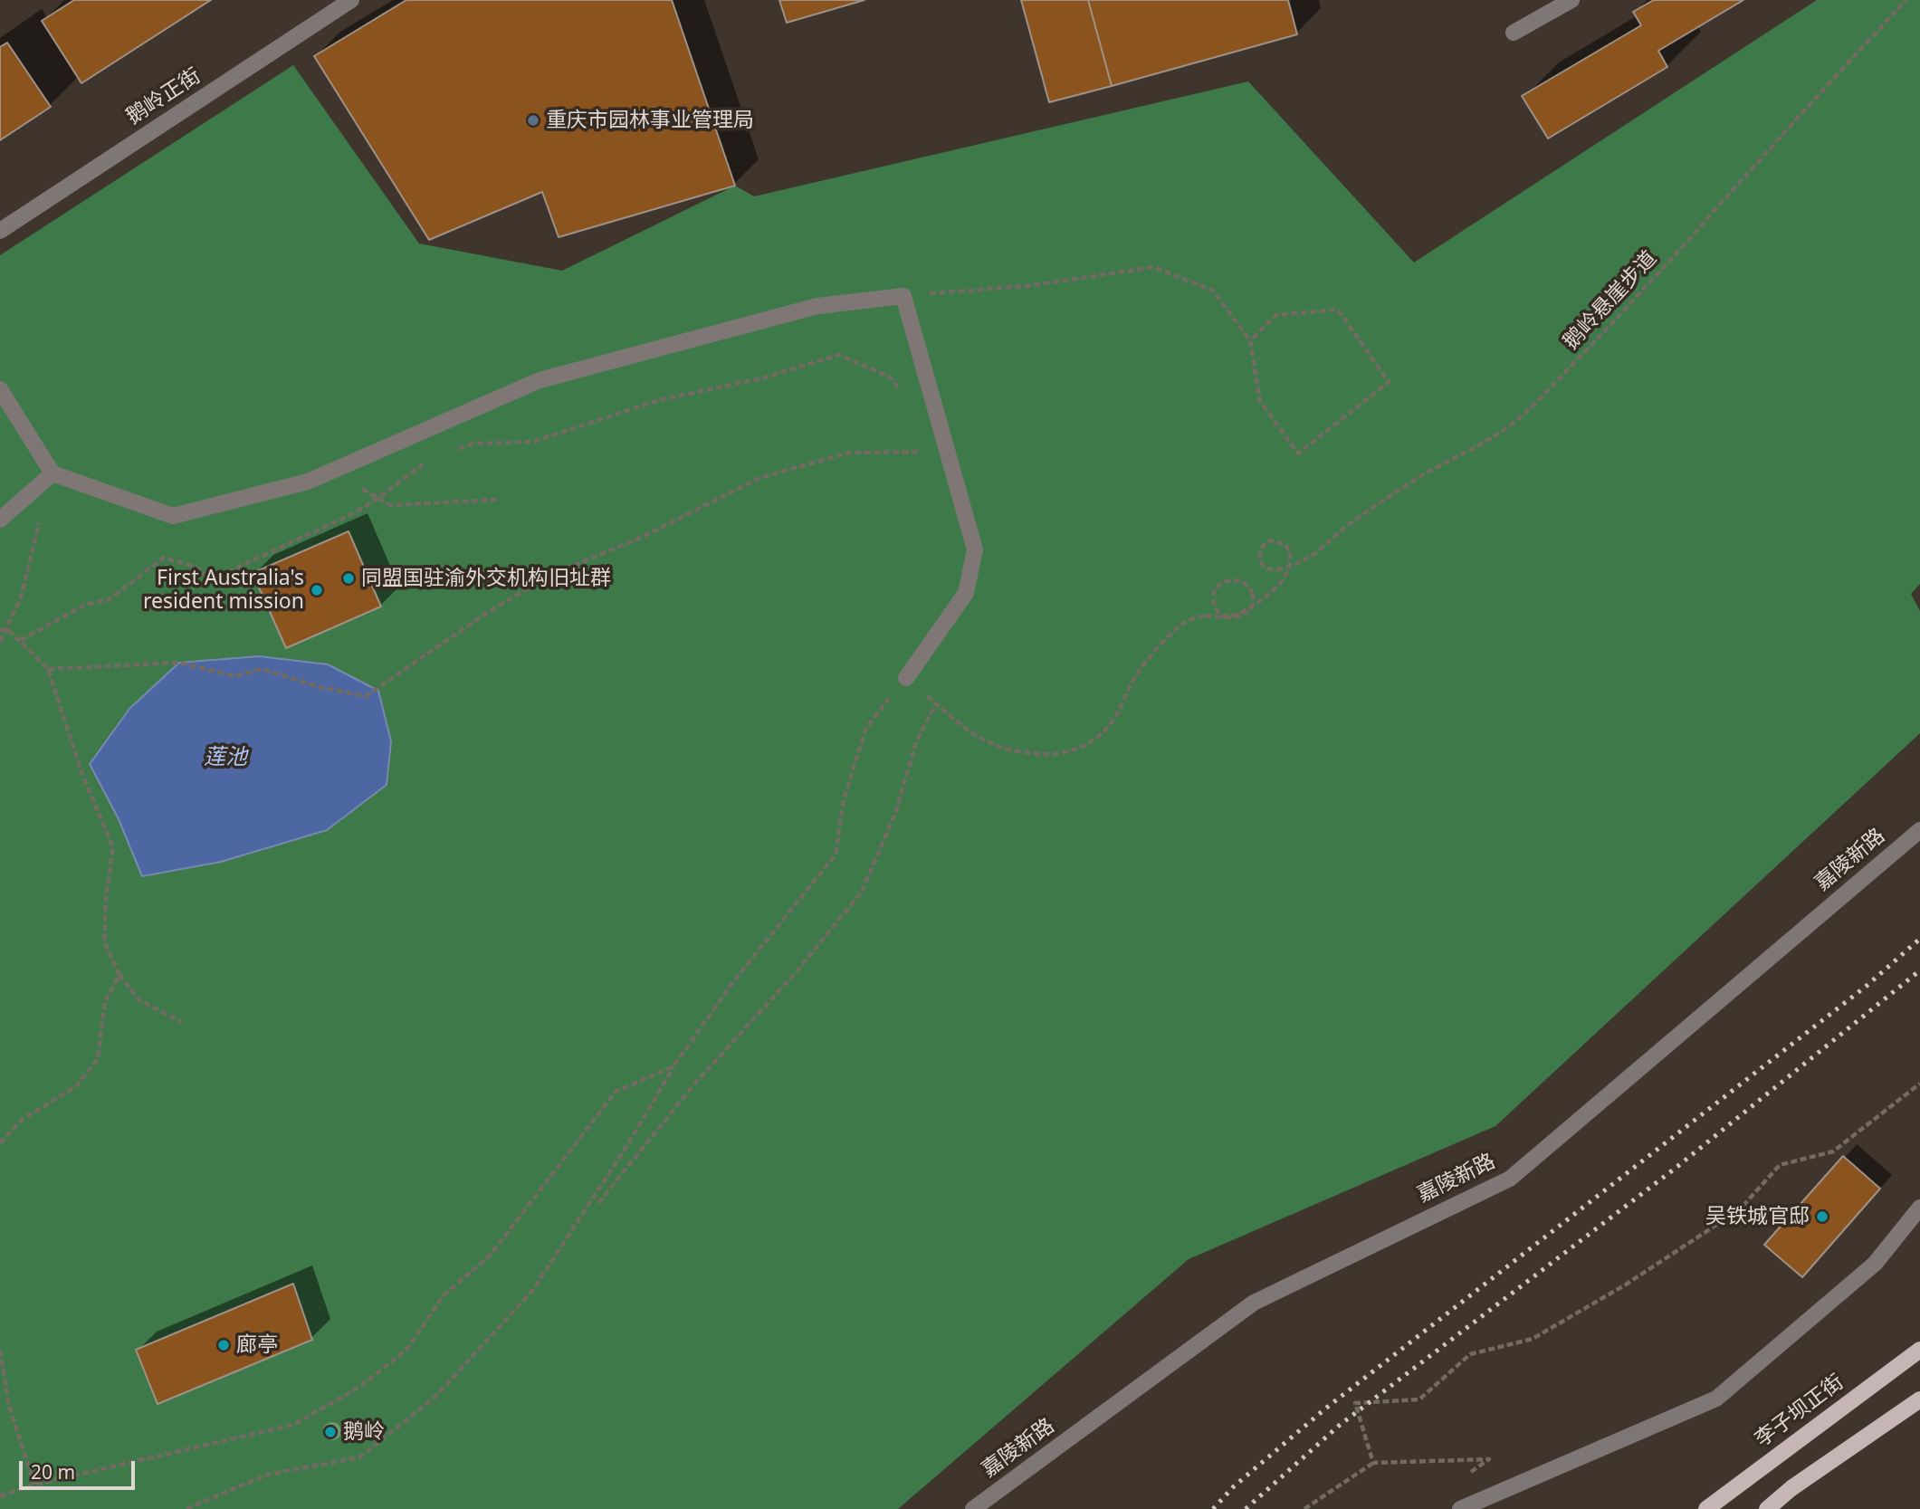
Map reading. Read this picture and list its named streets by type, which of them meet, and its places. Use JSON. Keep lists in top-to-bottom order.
{
  "streets": {
    "main road": ["李子坝正街"],
    "street": ["鹅岭正街", "嘉陵新路"],
    "path": ["鹅岭悬崖步道"]
  },
  "water": ["莲池"],
  "places": [
    "重庆市园林事业管理局",
    "同盟国驻渝外交机构旧址群",
    "First Australia's resident mission",
    "吴铁城官邸",
    "廊亭",
    "鹅岭"
  ],
  "scale_bar": "20 m"
}
